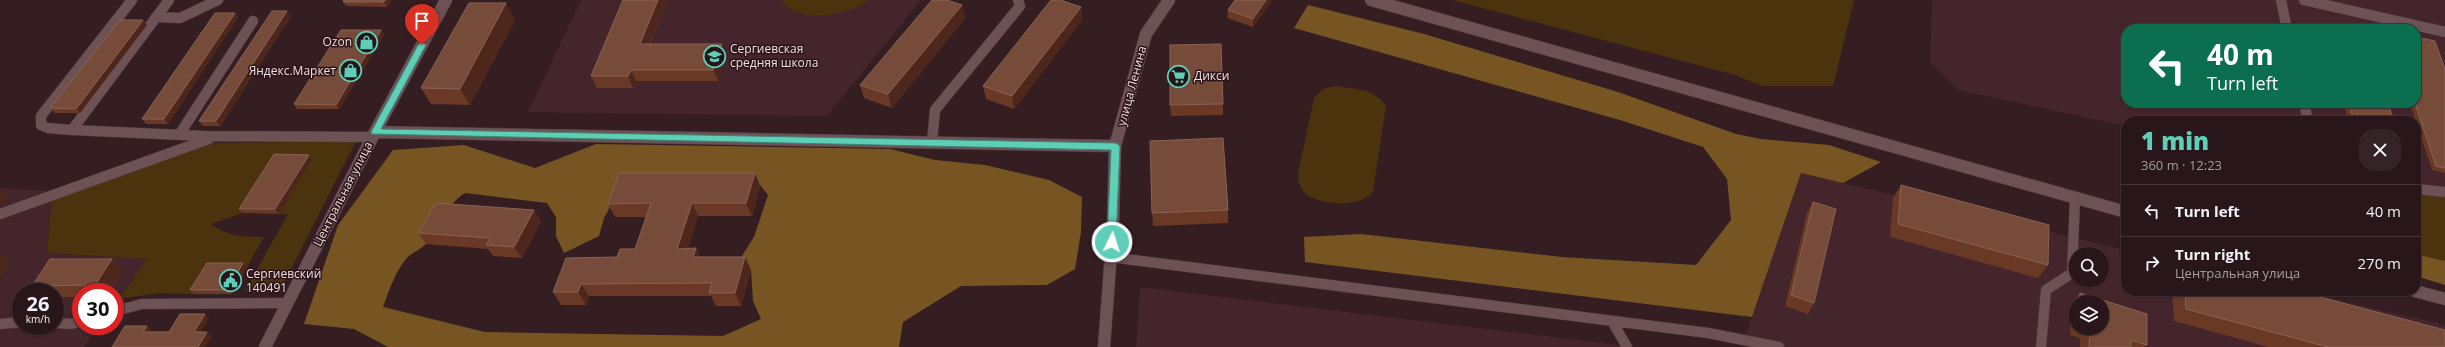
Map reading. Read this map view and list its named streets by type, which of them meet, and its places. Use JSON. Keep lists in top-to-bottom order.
{
  "streets": {
    "street": ["улица Ленина", "Центральная улица"]
  },
  "places": {
    "shop": ["Ozon", "Яндекс.Маркет"],
    "school or university": ["Сергиевская средняя школа"],
    "supermarket": ["Дикси"],
    "public building": ["Сергиевский 140491"]
  },
  "page": {
    "turn": ["40 m", "Turn left"],
    "heading": ["1 min", "360 m · 12:23"],
    "list": [
      {
        "name": "Turn left",
        "value": "40 m"
      },
      {
        "name": "Turn right",
        "note": "Центральная улица",
        "value": "270 m"
      }
    ],
    "speed": "26 km/h",
    "limit": "30"
  }
}
